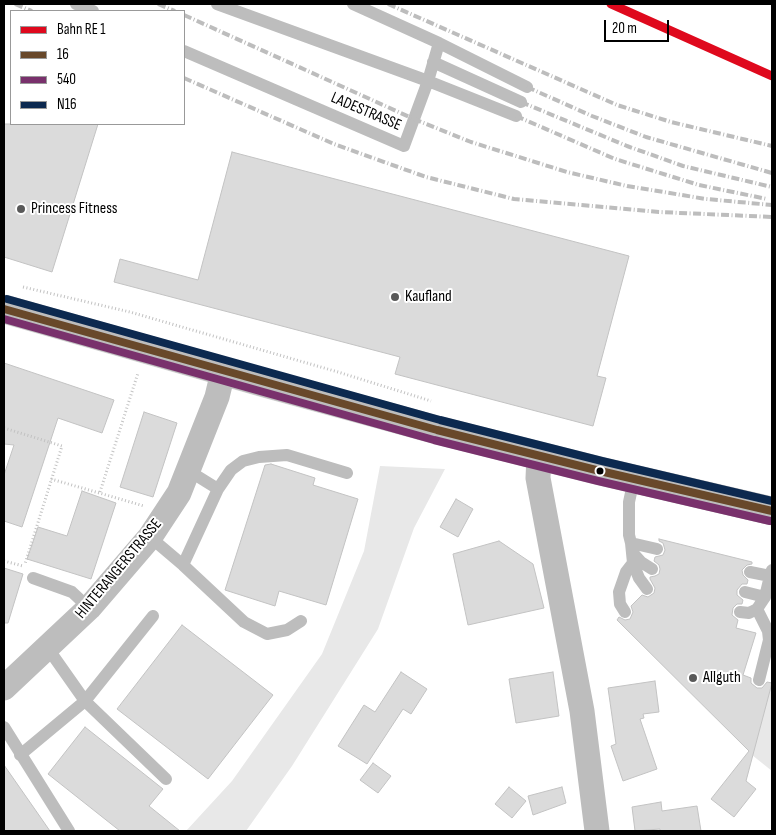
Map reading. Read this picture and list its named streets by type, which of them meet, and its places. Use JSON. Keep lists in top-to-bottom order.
{
  "streets": {
    "street": ["HINTERANGERSTRASSE"],
    "lane": ["LADESTRASSE"]
  },
  "places": ["Princess Fitness", "Kaufland", "Allguth"],
  "lines": ["transit line N16", "transit line 16", "transit line 540"],
  "legend": [
    "Bahn RE 1",
    "16",
    "540",
    "N16"
  ],
  "scale_bar": "20 m"
}
